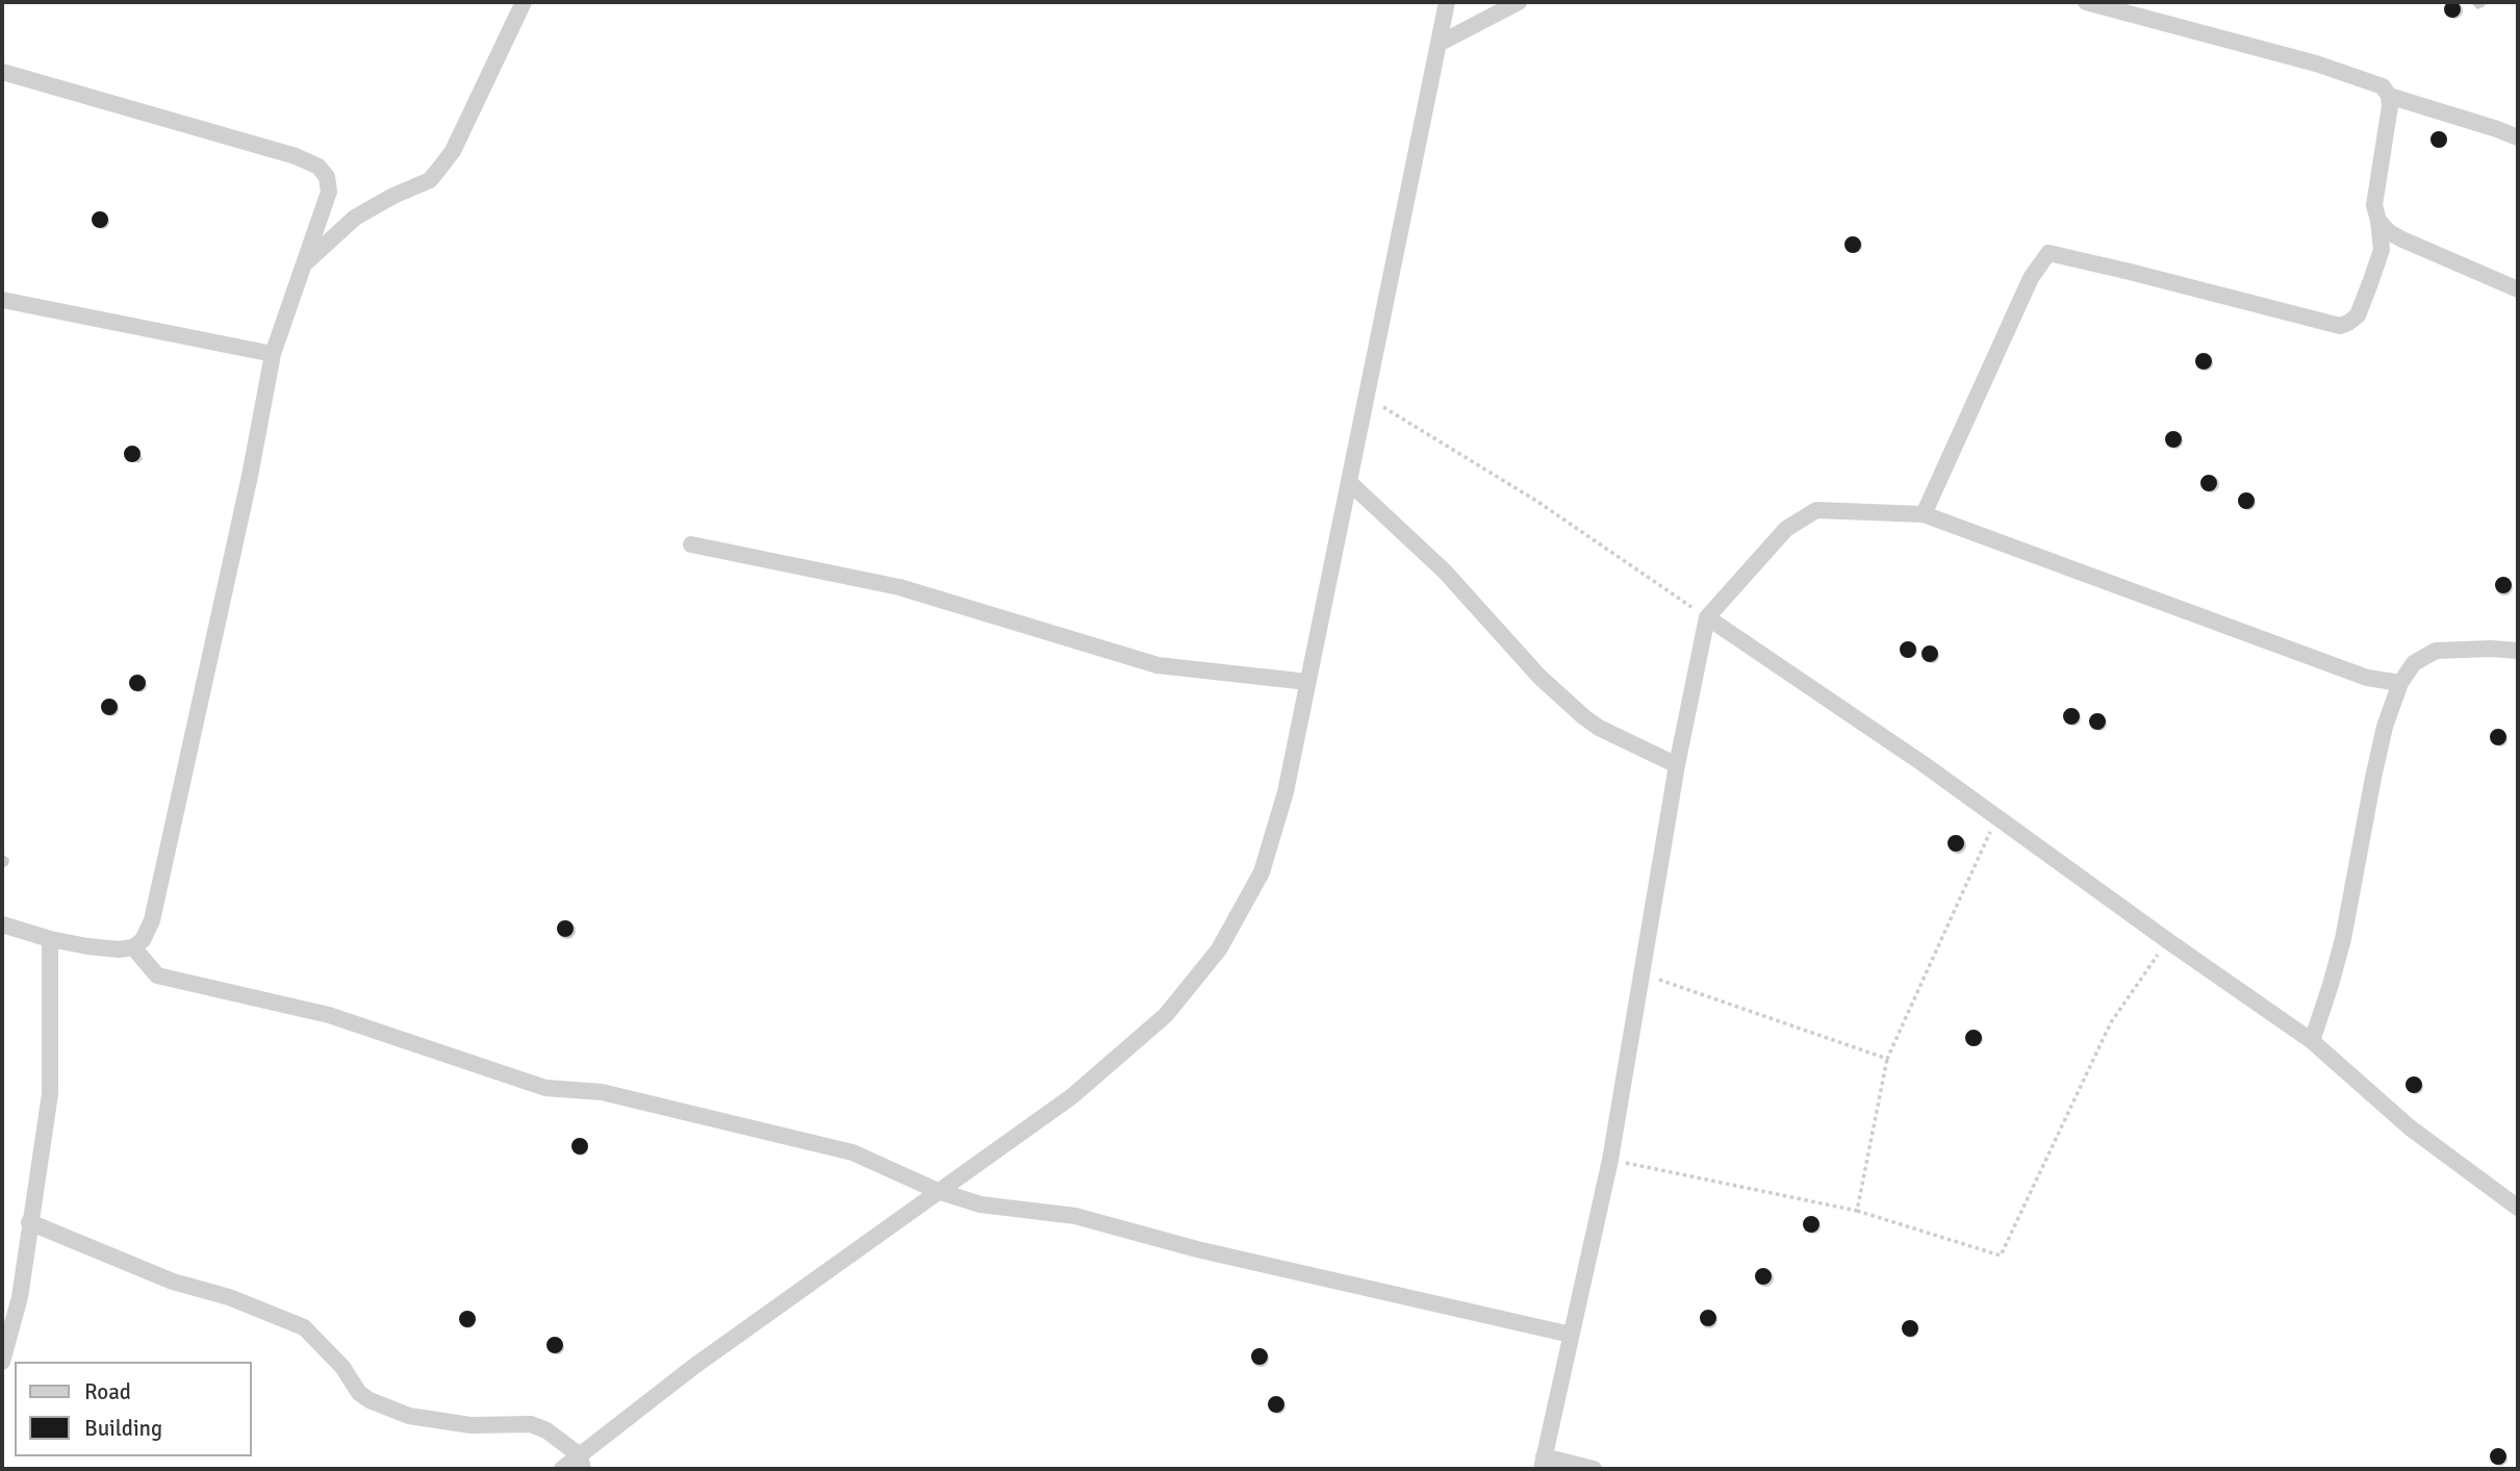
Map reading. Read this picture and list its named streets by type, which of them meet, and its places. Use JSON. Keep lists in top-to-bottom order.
{
  "legend": ["Road", "Building"]
}
